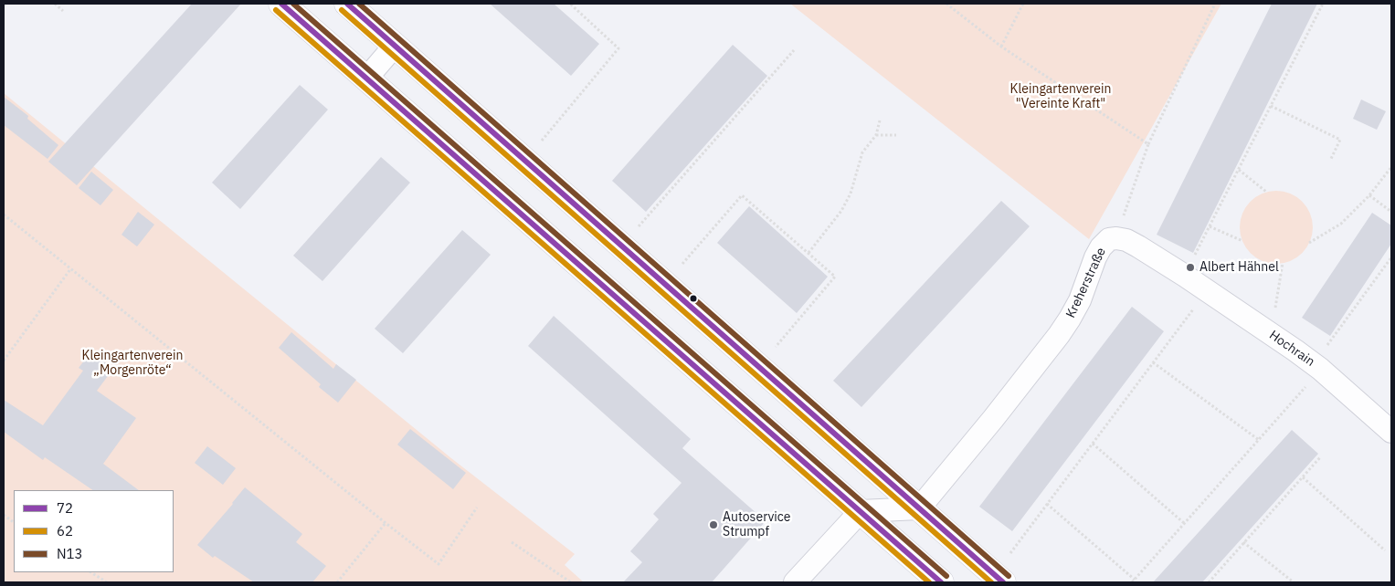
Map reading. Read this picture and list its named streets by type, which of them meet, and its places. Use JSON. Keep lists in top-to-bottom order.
{
  "streets": {
    "street": ["Kreherstraße", "Hochrain"]
  },
  "crossings": [
    ["Kreherstraße", "Hochrain"]
  ],
  "parks": ["Kleingartenverein \"Vereinte Kraft\"", "Kleingartenverein „Morgenröte“"],
  "places": ["Albert Hähnel", "Autoservice Strumpf"],
  "lines": ["transit line 72", "transit line N13", "transit line 62"],
  "legend": ["72", "62", "N13"]
}
